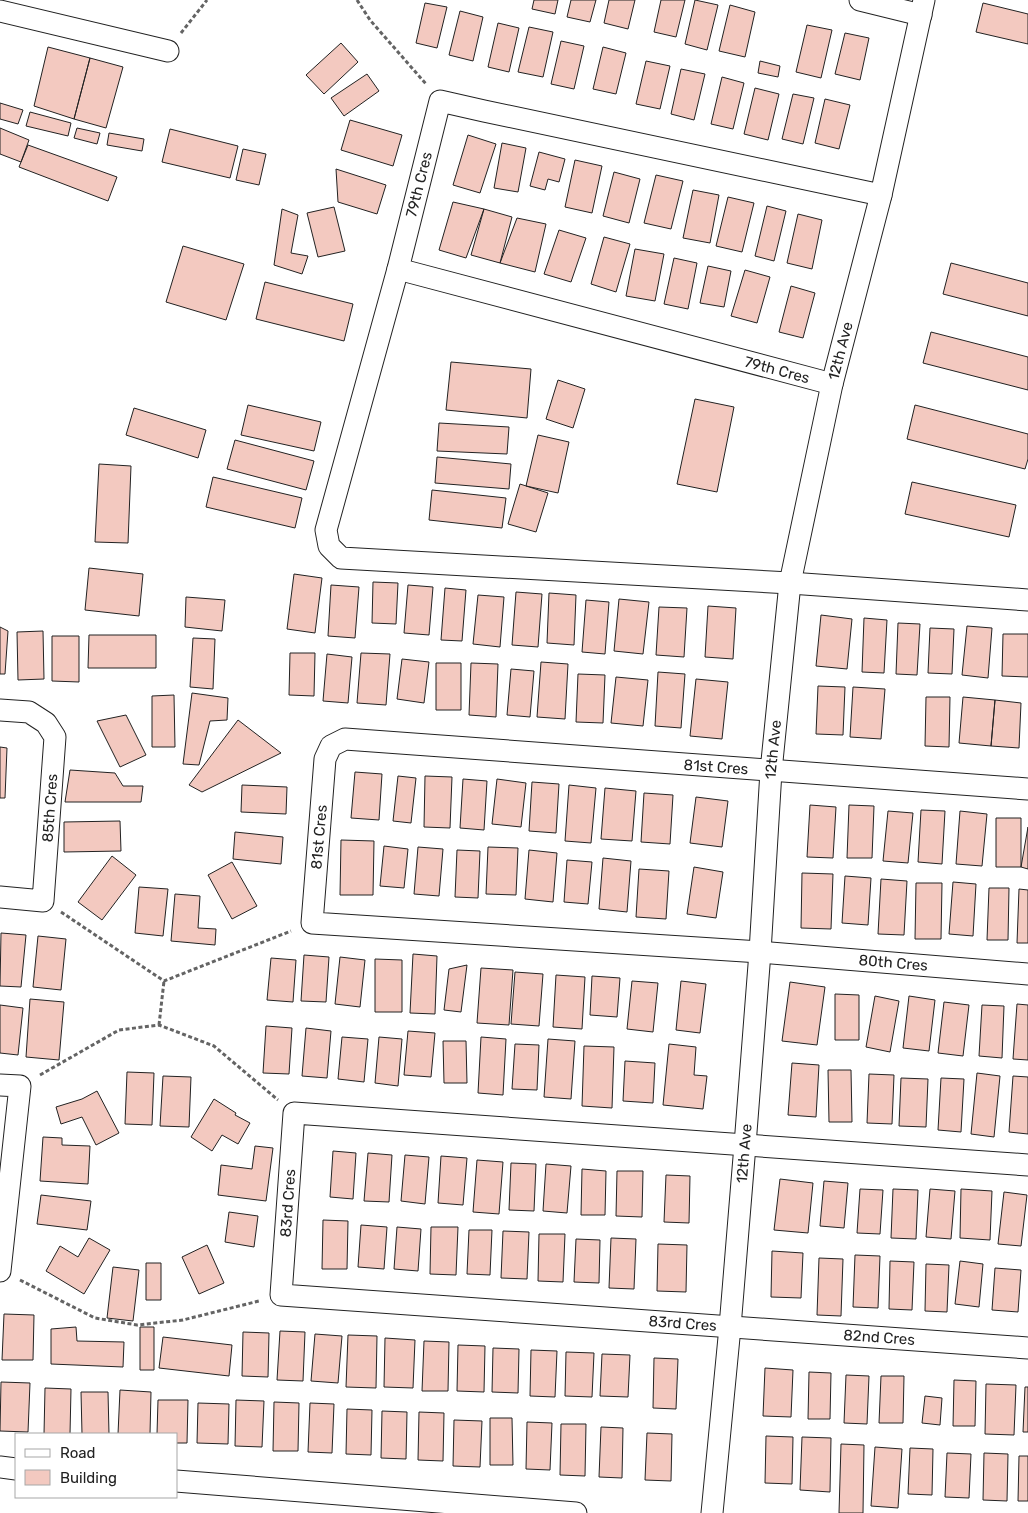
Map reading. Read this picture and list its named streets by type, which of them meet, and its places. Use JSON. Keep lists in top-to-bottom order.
{
  "streets": {
    "street": [
      "79th Cres",
      "12th Ave",
      "81st Cres",
      "85th Cres",
      "80th Cres",
      "83rd Cres",
      "82nd Cres"
    ]
  },
  "crossings": [
    ["79th Cres", "12th Ave"],
    ["12th Ave", "81st Cres"],
    ["12th Ave", "80th Cres"],
    ["12th Ave", "83rd Cres"],
    ["12th Ave", "82nd Cres"],
    ["83rd Cres", "82nd Cres"]
  ],
  "legend": ["Road", "Building"]
}
